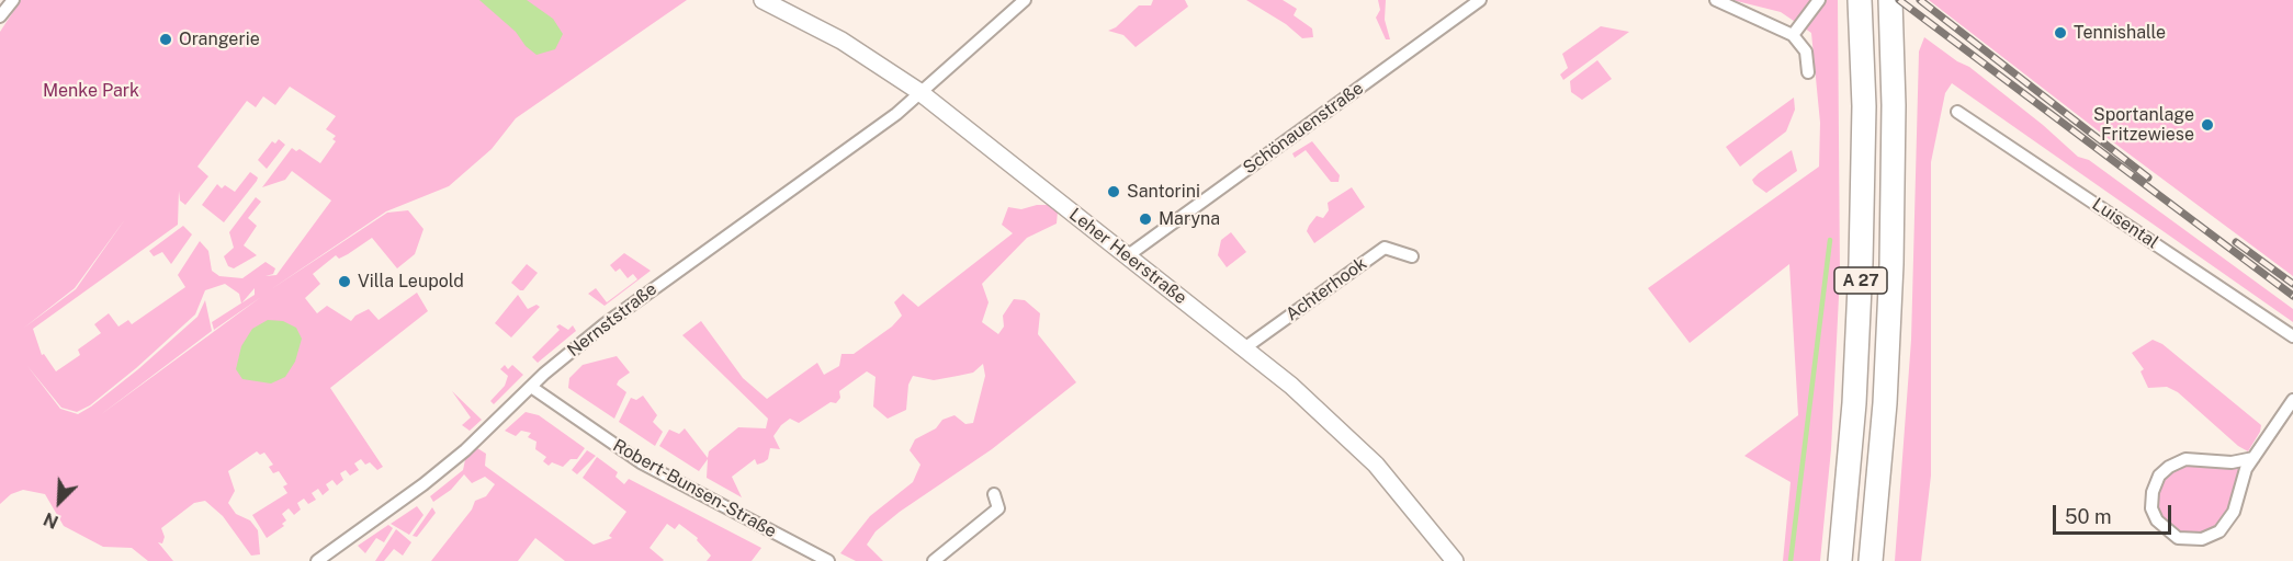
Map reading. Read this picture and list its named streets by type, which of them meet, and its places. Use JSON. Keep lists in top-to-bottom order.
{
  "streets": {
    "highway": ["A 27"],
    "main road": ["Leher Heerstraße"],
    "street": [
      "Schönauenstraße",
      "Luisental",
      "Achterhook",
      "Nernststraße",
      "Robert-Bunsen-Straße"
    ]
  },
  "crossings": [
    ["Schönauenstraße", "Leher Heerstraße"],
    ["Leher Heerstraße", "Achterhook"],
    ["Leher Heerstraße", "Nernststraße"],
    ["Nernststraße", "Robert-Bunsen-Straße"]
  ],
  "parks": ["Menke Park"],
  "places": [
    "Tennishalle",
    "Orangerie",
    "Sportanlage Fritzewiese",
    "Santorini",
    "Maryna",
    "Villa Leupold"
  ],
  "scale_bar": "50 m",
  "north": "bottom left"
}
